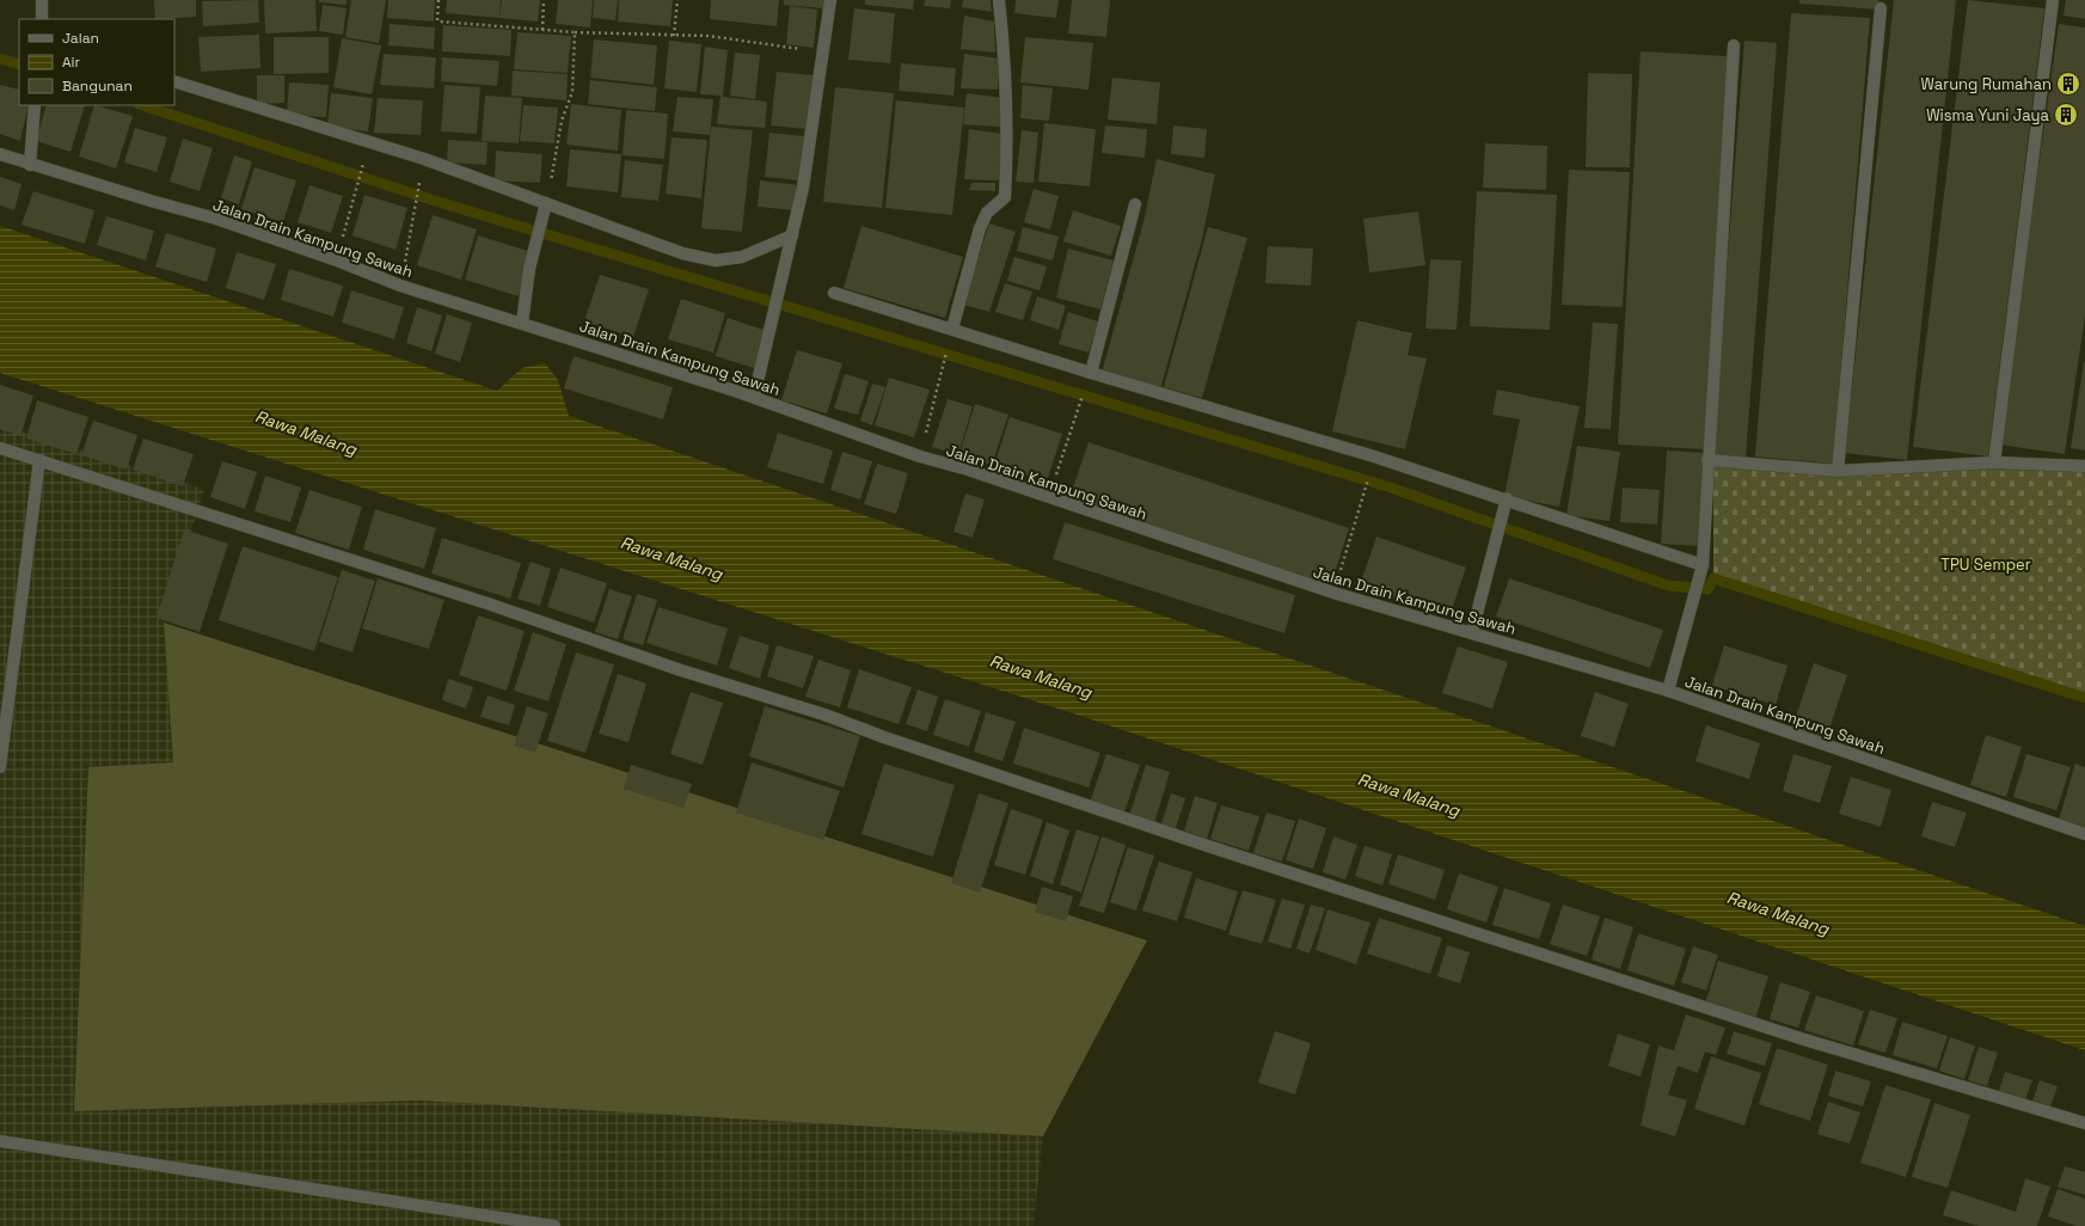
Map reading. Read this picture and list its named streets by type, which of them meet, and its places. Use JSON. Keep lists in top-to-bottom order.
{
  "streets": {
    "street": ["Jalan Drain Kampung Sawah"]
  },
  "water": ["Rawa Malang"],
  "parks": ["TPU Semper"],
  "places": {
    "building": ["Warung Rumahan", "Wisma Yuni Jaya"]
  },
  "legend": ["Jalan", "Air", "Bangunan"]
}
